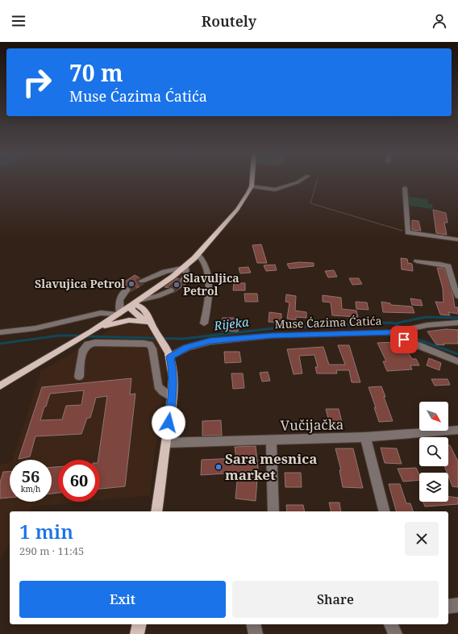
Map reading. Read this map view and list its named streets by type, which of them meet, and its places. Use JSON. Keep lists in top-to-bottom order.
{
  "streets": {
    "street": ["Muse Ćazima Ćatića", "Vučijačka"]
  },
  "water": ["Rijeka"],
  "places": ["Slavujica Petrol", "Slavuljica Petrol", "Sara mesnica market"],
  "north": "bottom right",
  "page": {
    "header": "Routely",
    "turn": ["70 m", "Muse Ćazima Ćatića"],
    "speed": "56 km/h",
    "limit": "60",
    "heading": ["1 min", "290 m · 11:45"],
    "buttons": ["Exit", "Share"]
  }
}
